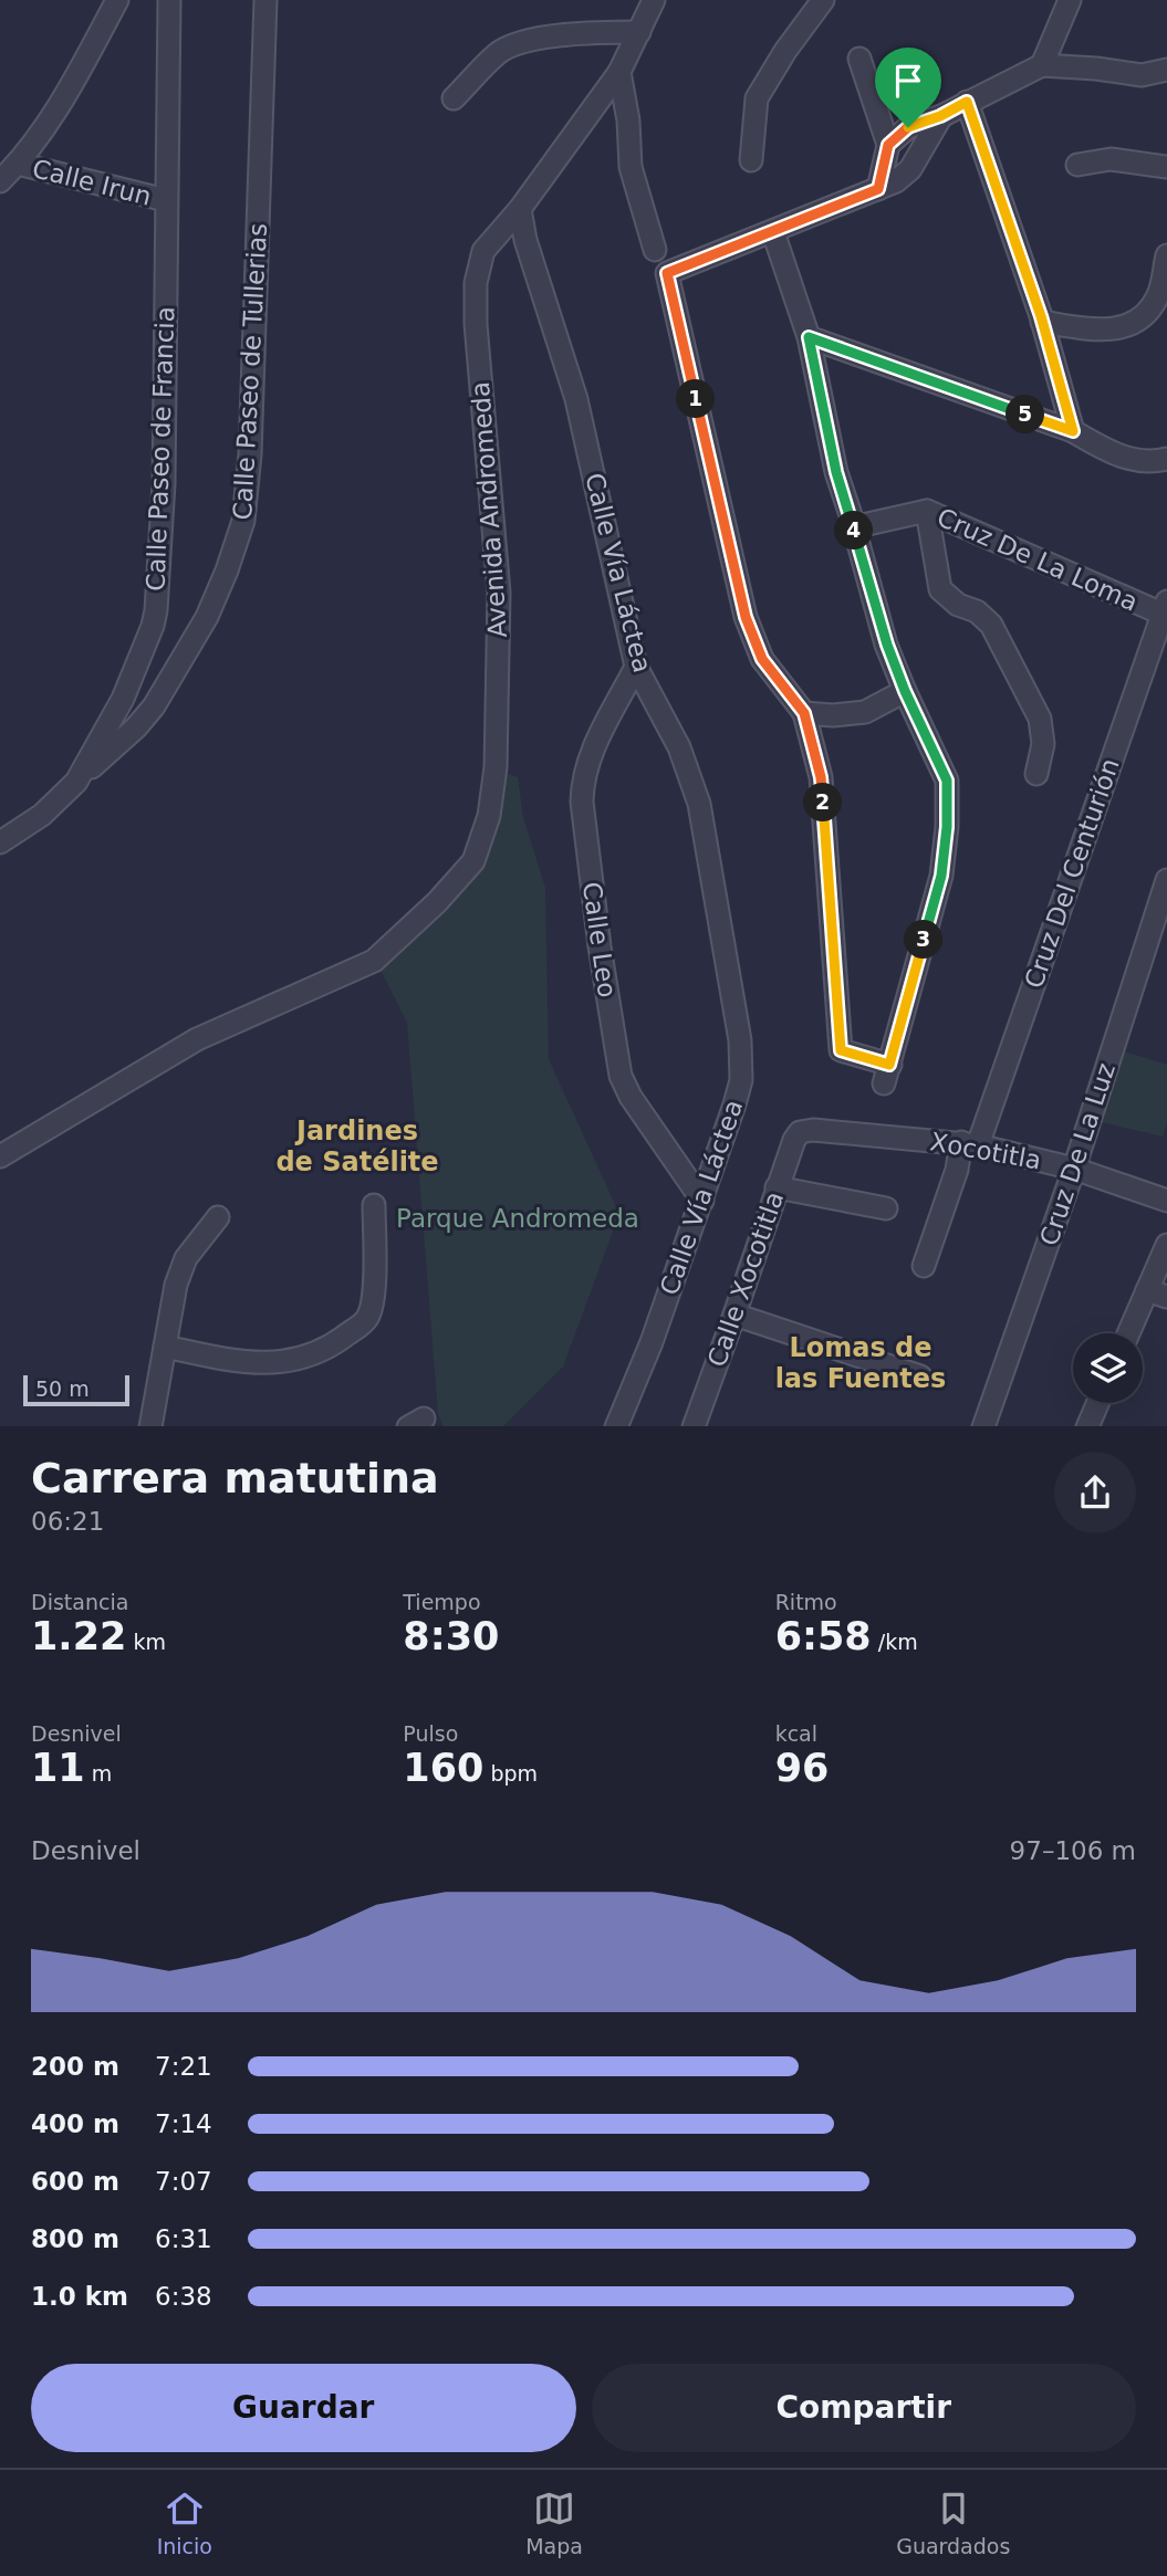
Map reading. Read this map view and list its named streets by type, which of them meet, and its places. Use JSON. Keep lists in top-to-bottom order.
{
  "streets": {
    "street": [
      "Calle Irun",
      "Calle Paseo de Tullerias",
      "Calle Paseo de Francia",
      "Avenida Andromeda",
      "Cruz De La Loma",
      "Calle Vía Láctea",
      "Cruz Del Centurión",
      "Calle Leo",
      "Xocotitla",
      "Cruz De La Luz",
      "Calle Xocotitla"
    ]
  },
  "crossings": [
    ["Calle Irun", "Calle Paseo de Francia"],
    ["Calle Paseo de Tullerias", "Calle Paseo de Francia"],
    ["Avenida Andromeda", "Calle Vía Láctea"],
    ["Cruz De La Loma", "Cruz Del Centurión"],
    ["Calle Vía Láctea", "Calle Leo"],
    ["Cruz Del Centurión", "Xocotitla"],
    ["Xocotitla", "Cruz De La Luz"],
    ["Xocotitla", "Calle Xocotitla"]
  ],
  "districts": ["Jardines de Satélite", "Lomas de las Fuentes"],
  "parks": ["Parque Andromeda"],
  "scale_bar": "50 m",
  "page": {
    "pins": [
      "1",
      "5",
      "4",
      "2",
      "3"
    ],
    "scale": "50 m",
    "heading": ["Carrera matutina", "06:21"],
    "stats": [
      ["Distancia", "1.22 km"],
      ["Tiempo", "8:30"],
      ["Ritmo", "6:58 /km"],
      ["Desnivel", "11 m"],
      ["Pulso", "160 bpm"],
      ["kcal", "96"]
    ],
    "chart": ["Desnivel", "97–106 m"],
    "list": [
      {
        "name": "200 m",
        "note": "7:21"
      },
      {
        "name": "400 m",
        "note": "7:14"
      },
      {
        "name": "600 m",
        "note": "7:07"
      },
      {
        "name": "800 m",
        "note": "6:31"
      },
      {
        "name": "1.0 km",
        "note": "6:38"
      }
    ],
    "buttons": ["Guardar", "Compartir"],
    "tabs": ["Inicio", "Mapa", "Guardados"]
  }
}
